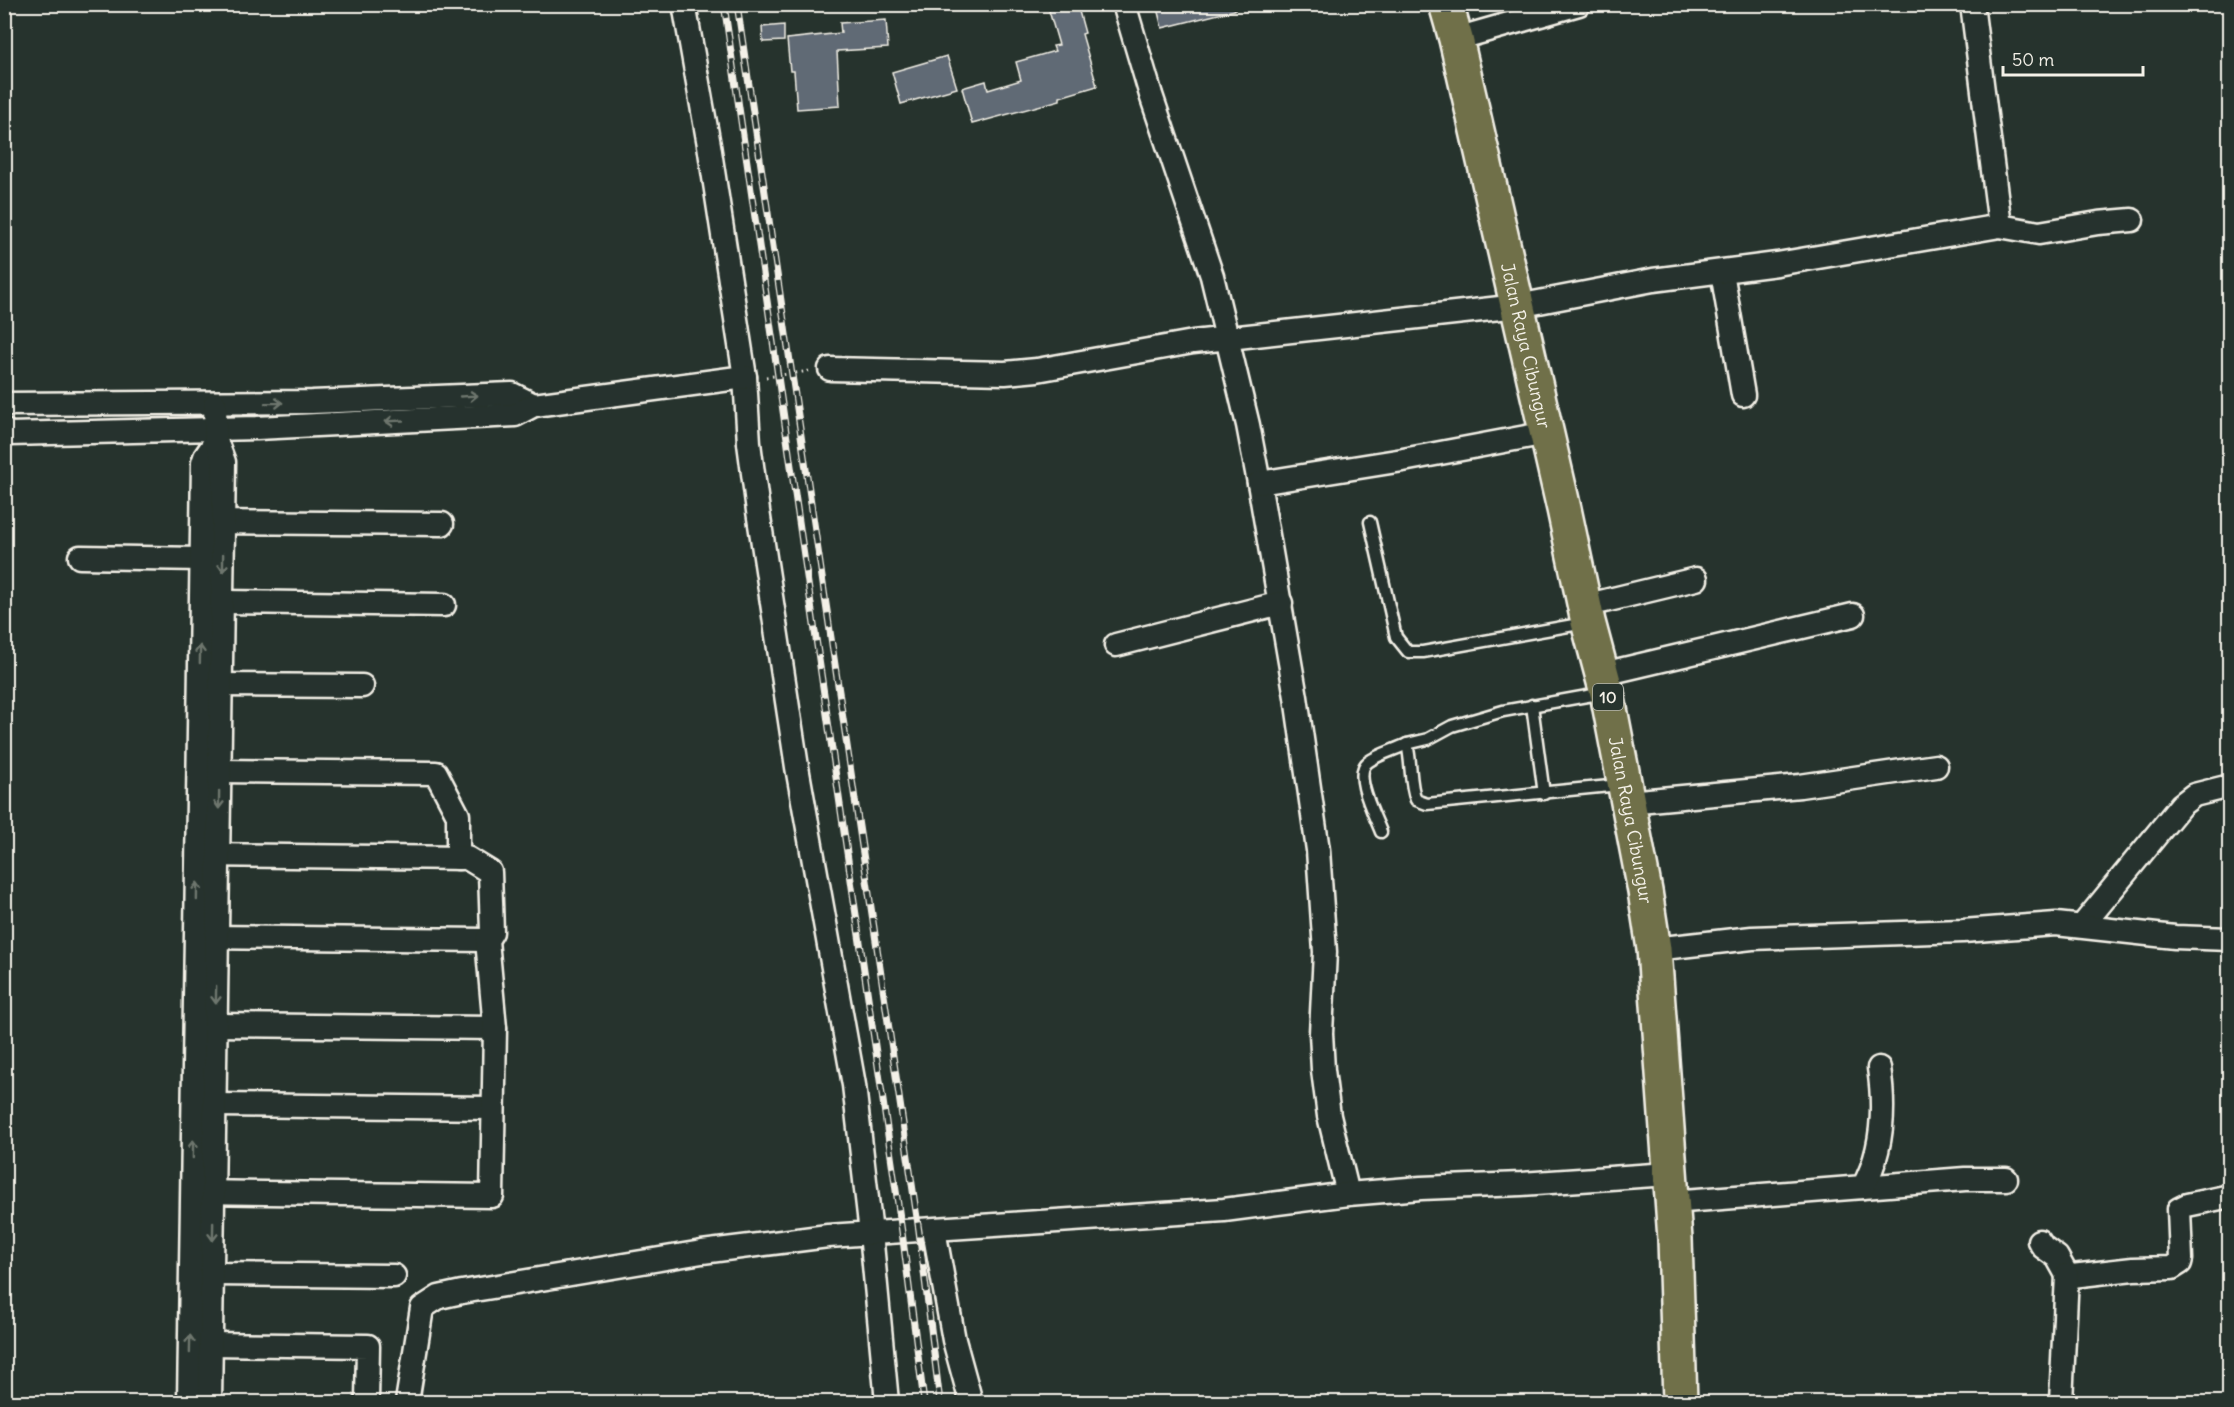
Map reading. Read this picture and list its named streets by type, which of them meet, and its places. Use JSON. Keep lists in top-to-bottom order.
{
  "streets": {
    "highway": ["Jalan Raya Cibungur", "10"]
  },
  "scale_bar": "50 m"
}
